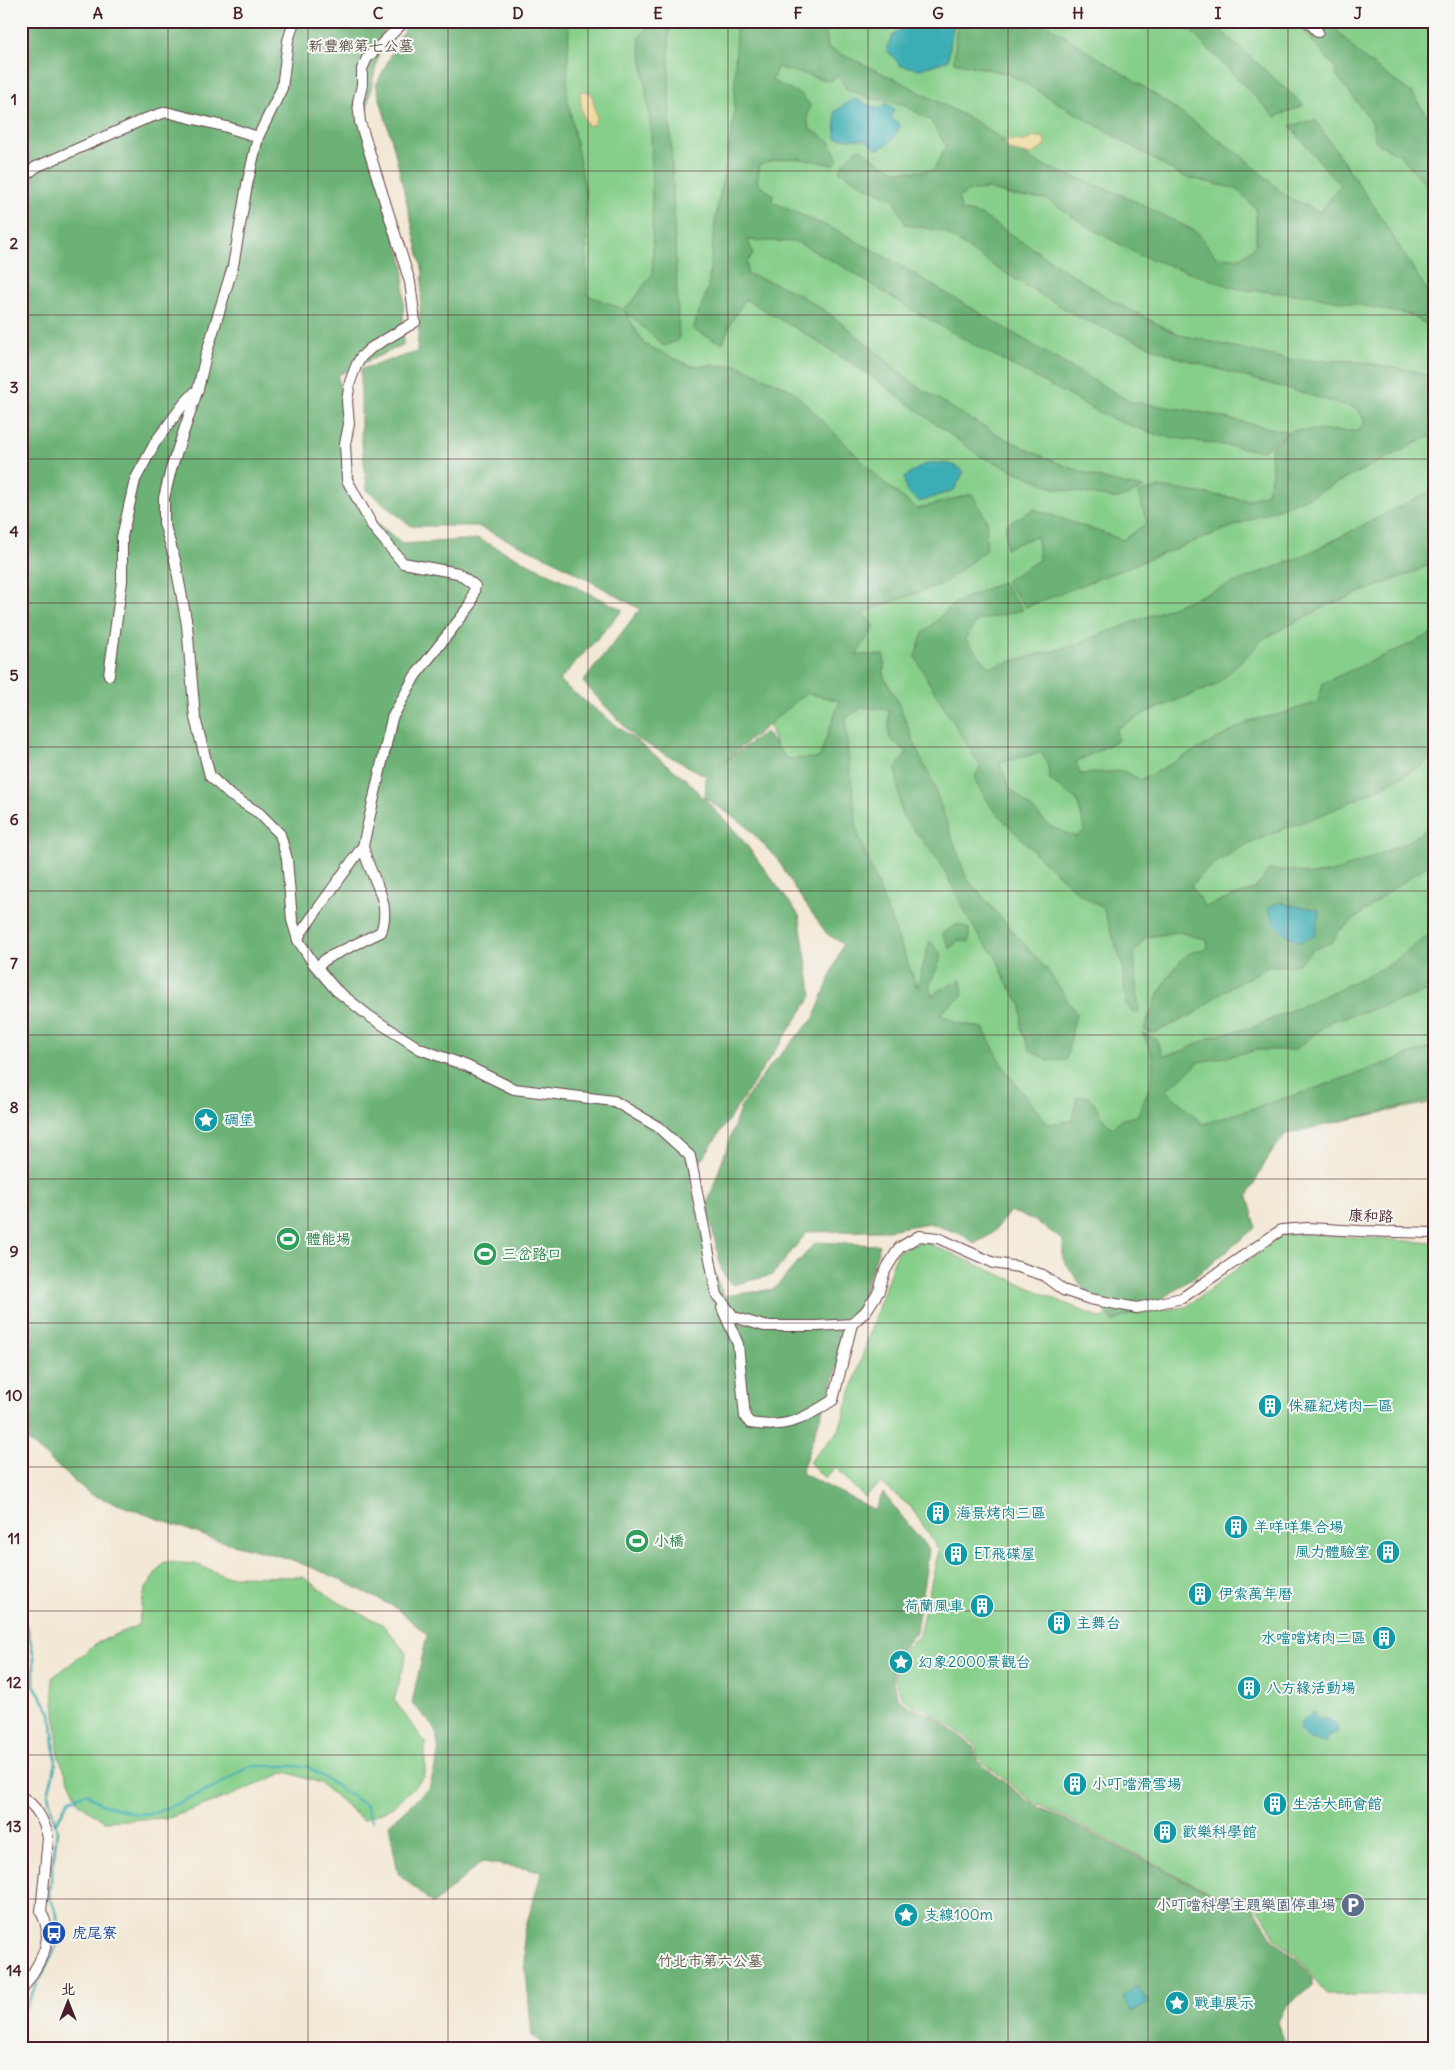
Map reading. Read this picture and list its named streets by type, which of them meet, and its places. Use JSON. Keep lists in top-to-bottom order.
{
  "streets": {
    "street": ["康和路"]
  },
  "parks": ["新豐鄉第七公墓", "竹北市第六公墓"],
  "places": {
    "place": [
      "碉堡",
      "幻象2000景觀台",
      "支線100m",
      "戰車展示"
    ],
    "sports": ["體能場", "三岔路口", "小橋"],
    "building": [
      "侏羅紀烤肉一區",
      "海景烤肉三區",
      "羊咩咩集合場",
      "風力體驗室",
      "ET飛碟屋",
      "伊索萬年曆",
      "荷蘭風車",
      "主舞台",
      "水噹噹烤肉二區",
      "八方緣活動場",
      "小叮噹滑雪場",
      "生活大師會館",
      "歡樂科學館"
    ],
    "parking": ["小叮噹科學主題樂園停車場"],
    "bus stop": ["虎尾寮"]
  },
  "north": "top",
  "grid": {
    "columns": [
      "A",
      "B",
      "C",
      "D",
      "E",
      "F",
      "G",
      "H",
      "I",
      "J"
    ],
    "rows": [
      "1",
      "2",
      "3",
      "4",
      "5",
      "6",
      "7",
      "8",
      "9",
      "10",
      "11",
      "12",
      "13",
      "14"
    ]
  }
}
